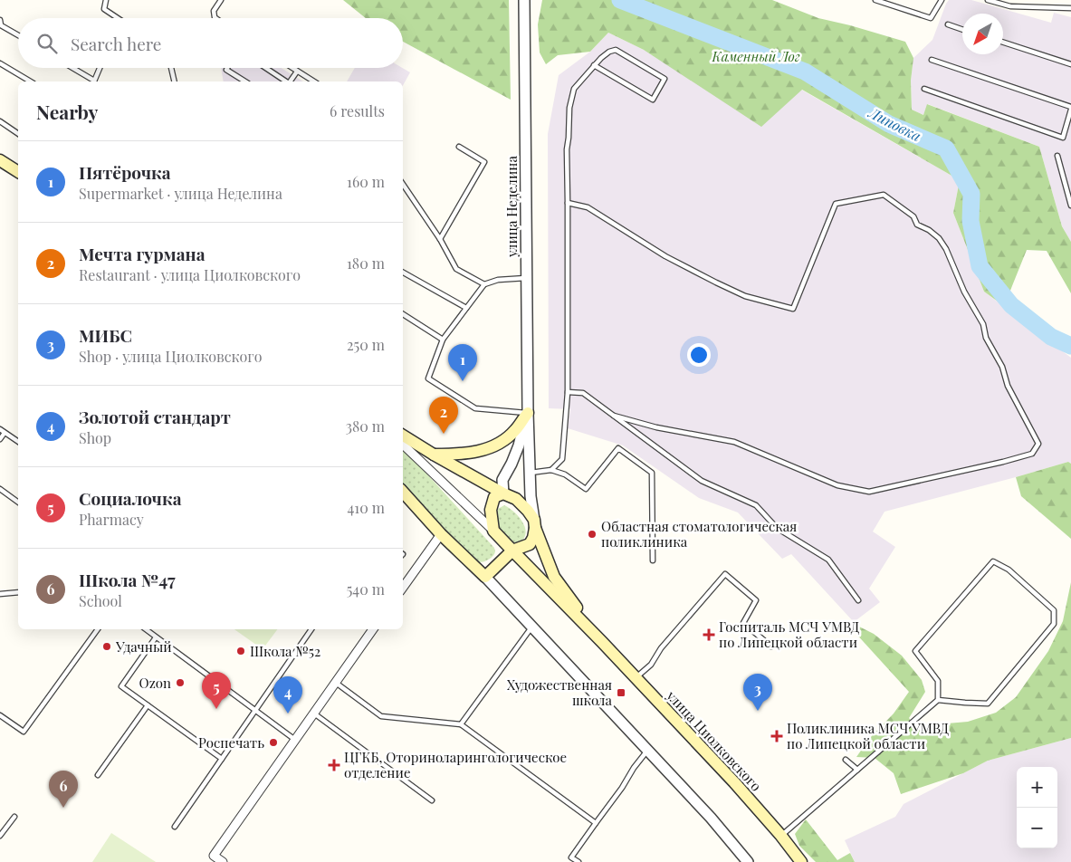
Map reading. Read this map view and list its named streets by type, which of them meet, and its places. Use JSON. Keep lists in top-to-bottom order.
{
  "streets": {
    "main road": ["улица Циолковского"],
    "street": ["улица Неделина"]
  },
  "crossings": [
    ["улица Неделина", "улица Циолковского"]
  ],
  "water": ["Липовка"],
  "parks": ["Каменный Лог"],
  "places": {
    "other": [
      "Областная стоматологическая поликлиника",
      "Удачный",
      "Школа №52",
      "Ozon",
      "Роспечать"
    ],
    "health": ["Госпиталь МСЧ УМВД по Липецкой области", "Поликлиника МСЧ УМВД по Липецкой области", "ЦГКБ, Оториноларингологическое отделение"],
    "transit": ["Художественная школа"]
  },
  "north": "bottom left",
  "page": {
    "search": "Search here",
    "heading": ["Nearby", "6 results"],
    "list": [
      {
        "mark": "1",
        "name": "Пятёрочка",
        "note": "Supermarket · улица Неделина",
        "value": "160 m"
      },
      {
        "mark": "2",
        "name": "Мечта гурмана",
        "note": "Restaurant · улица Циолковского",
        "value": "180 m"
      },
      {
        "mark": "3",
        "name": "МИБС",
        "note": "Shop · улица Циолковского",
        "value": "250 m"
      },
      {
        "mark": "4",
        "name": "Золотой стандарт",
        "note": "Shop",
        "value": "380 m"
      },
      {
        "mark": "5",
        "name": "Социалочка",
        "note": "Pharmacy",
        "value": "410 m"
      },
      {
        "mark": "6",
        "name": "Школа №47",
        "note": "School",
        "value": "540 m"
      }
    ],
    "pins": [
      "1",
      "2",
      "5",
      "3",
      "4",
      "6"
    ],
    "map_buttons": ["+", "−"]
  }
}
